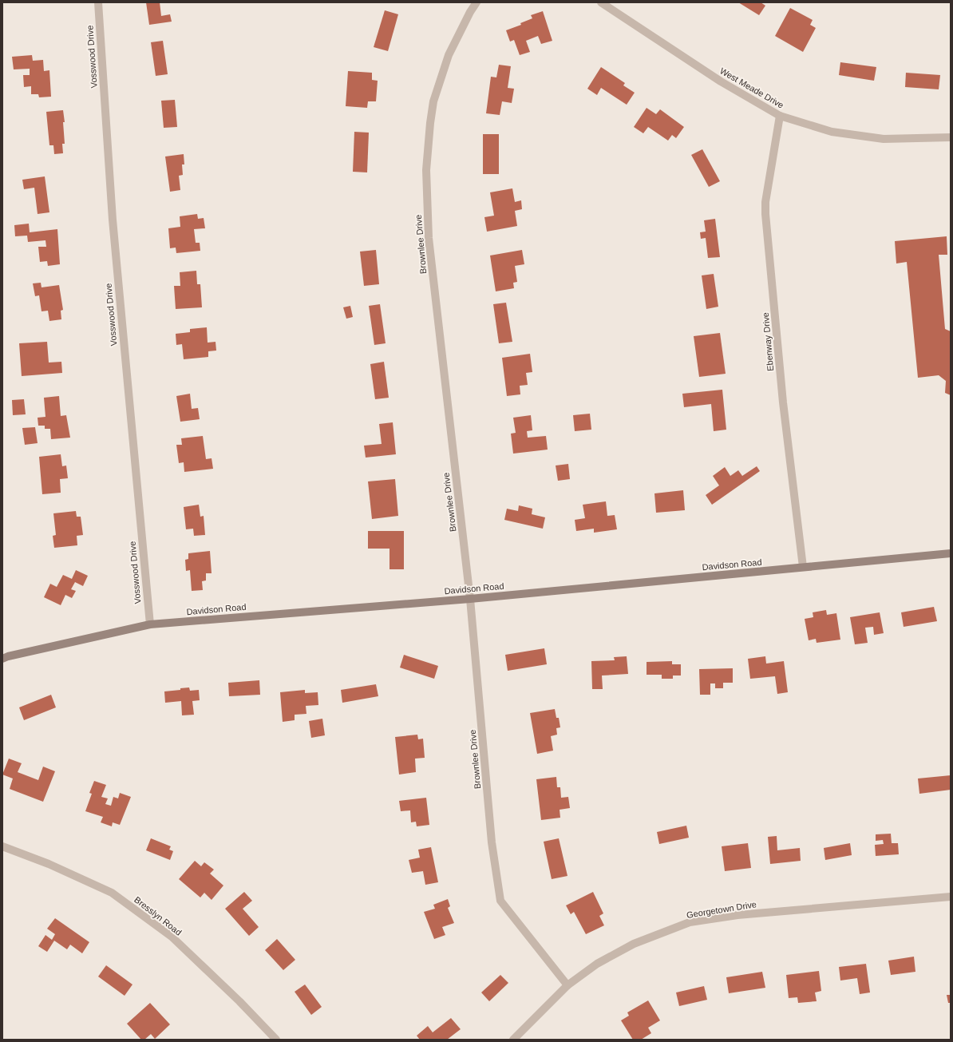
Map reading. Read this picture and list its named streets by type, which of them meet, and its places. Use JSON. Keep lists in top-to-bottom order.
{
  "streets": {
    "street": [
      "Vosswood Drive",
      "West Meade Drive",
      "Brownlee Drive",
      "Ebenway Drive",
      "Davidson Road",
      "Georgetown Drive",
      "Bresslyn Road"
    ]
  },
  "crossings": [
    ["Vosswood Drive", "Davidson Road"],
    ["West Meade Drive", "Ebenway Drive"],
    ["Brownlee Drive", "Davidson Road"],
    ["Brownlee Drive", "Georgetown Drive"],
    ["Ebenway Drive", "Davidson Road"]
  ]
}
